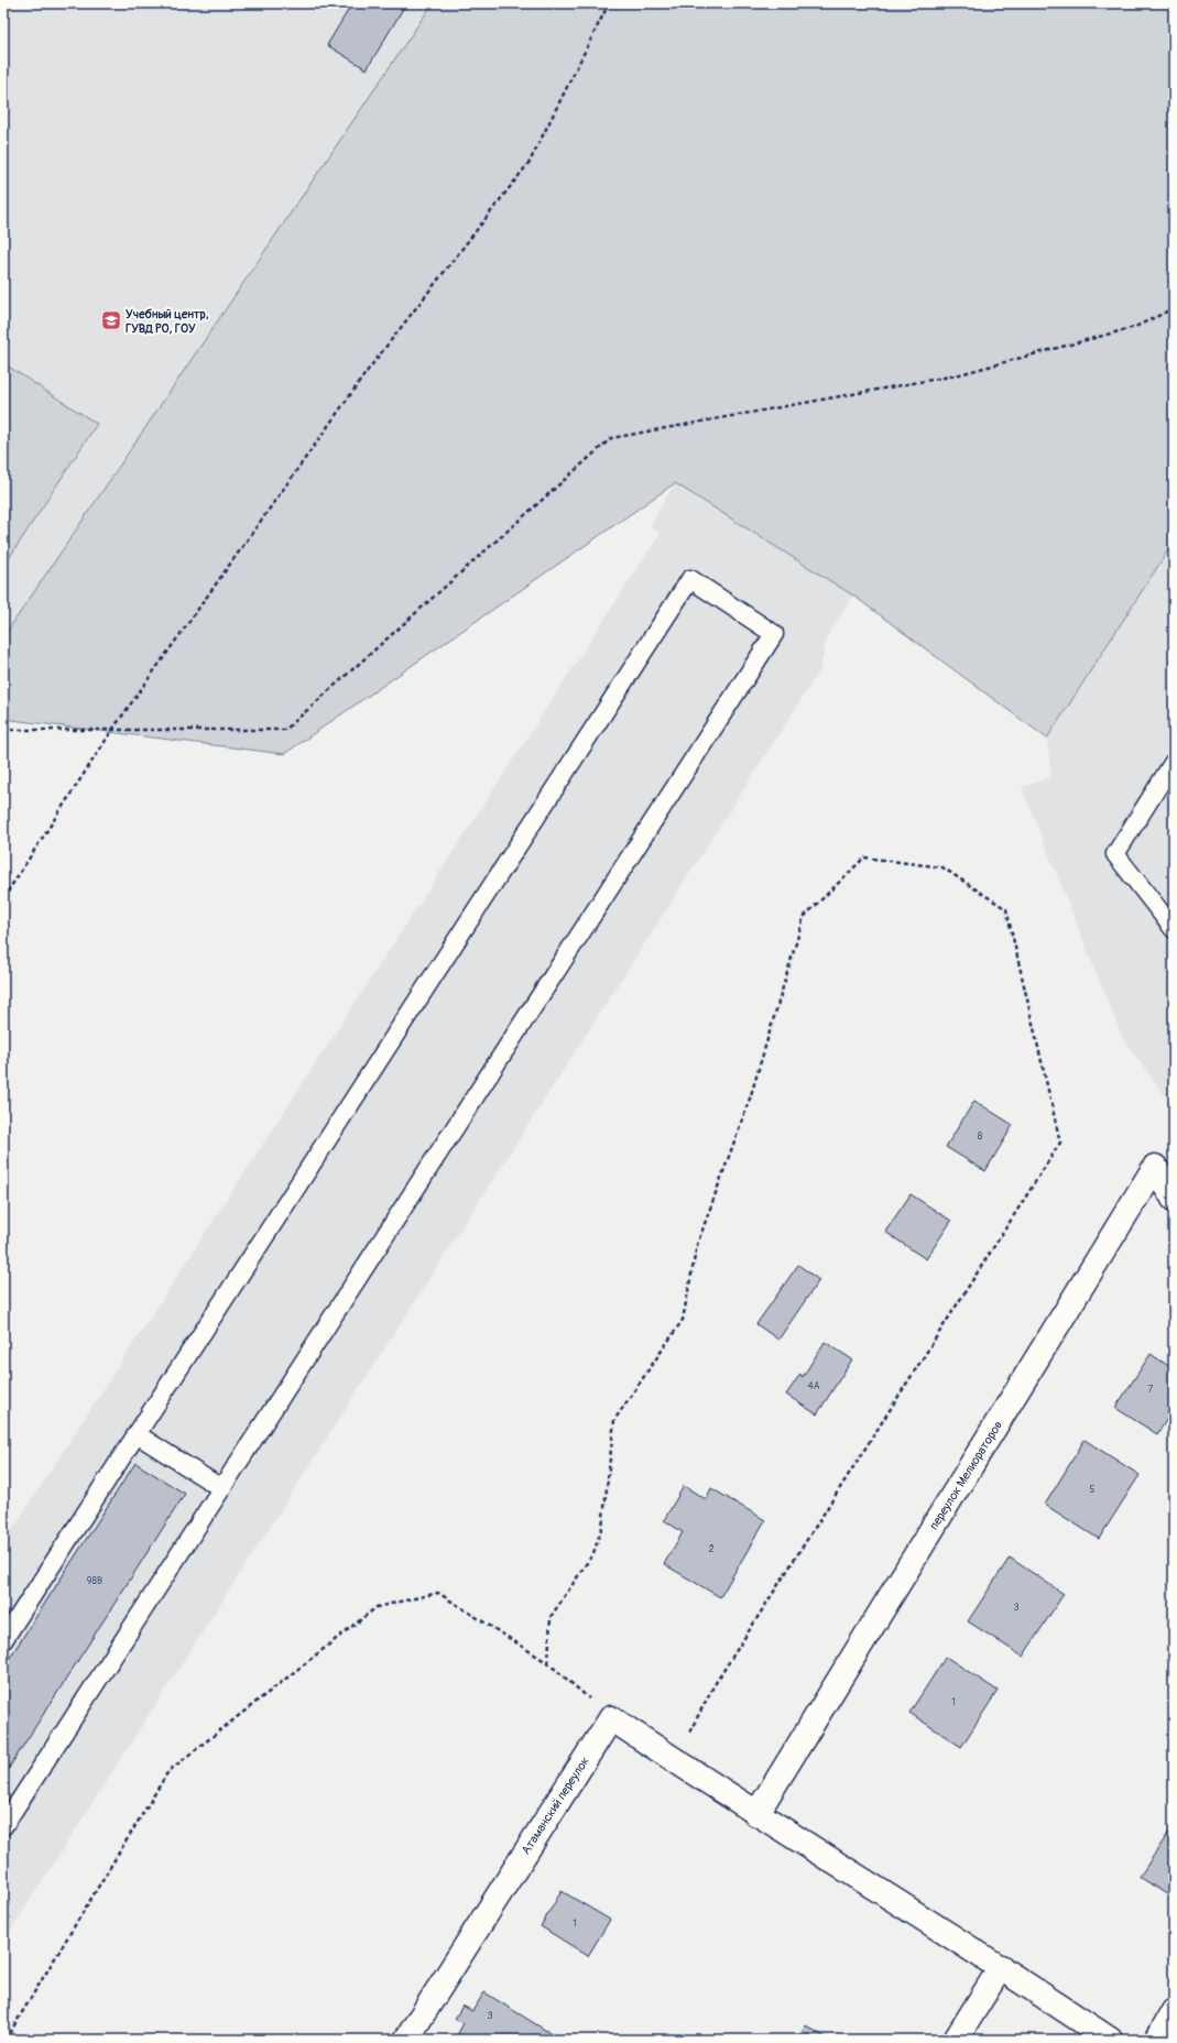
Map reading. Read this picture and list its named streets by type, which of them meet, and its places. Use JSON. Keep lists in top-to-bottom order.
{
  "streets": {
    "street": ["переулок Мелиораторов", "Атаманский переулок"]
  },
  "places": {
    "school or university": ["Учебный центр, ГУВД РО, ГОУ"]
  },
  "house_numbers": [
    "8",
    "4А",
    "7",
    "5",
    "2",
    "98В",
    "3",
    "1",
    "1",
    "3"
  ]
}
